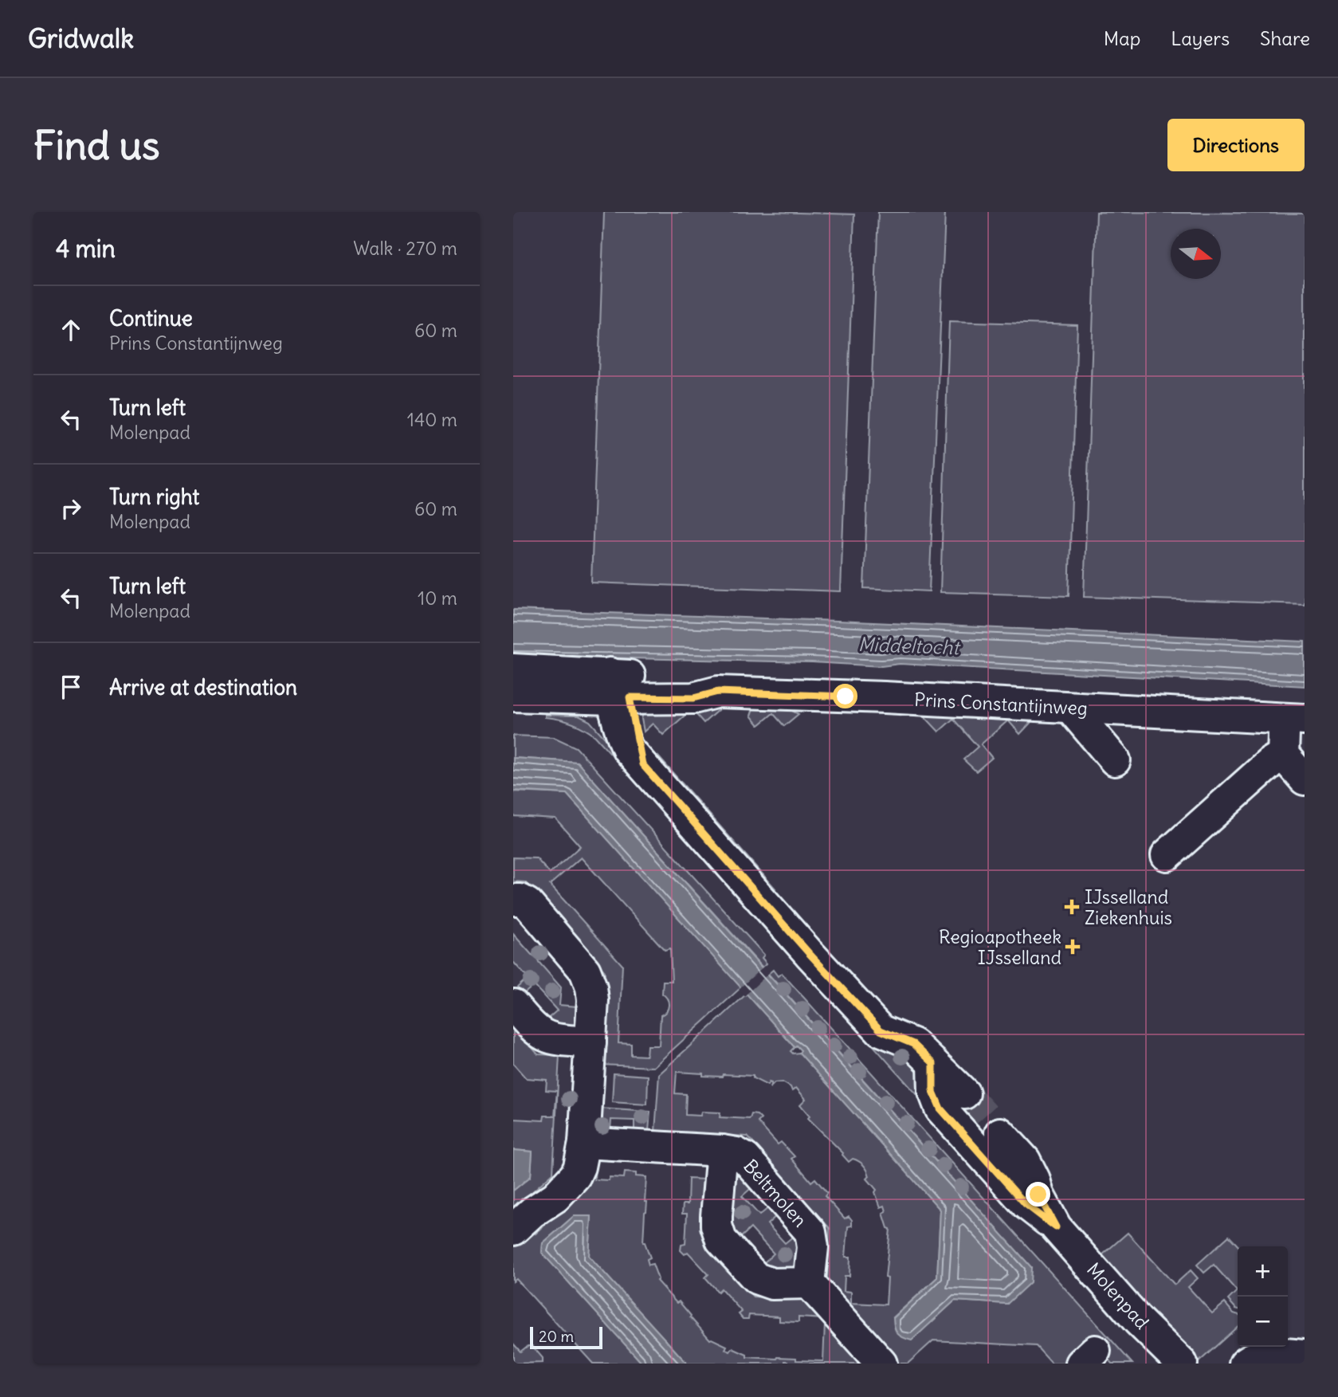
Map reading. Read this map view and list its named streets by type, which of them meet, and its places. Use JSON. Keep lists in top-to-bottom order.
{
  "streets": {
    "street": ["Prins Constantijnweg", "Beltmolen", "Molenpad"]
  },
  "water": ["Middeltocht"],
  "places": {
    "health": ["IJsselland Ziekenhuis", "Regioapotheek IJsselland"]
  },
  "scale_bar": "20 m",
  "north": "right",
  "page": {
    "header": "Gridwalk",
    "nav": ["Map", "Layers", "Share"],
    "buttons": "Directions",
    "title": "Find us",
    "heading": ["4 min", "Walk · 270 m"],
    "list": [
      ["Continue", "Prins Constantijnweg", "60 m"],
      ["Turn left", "Molenpad", "140 m"],
      ["Turn right", "Molenpad", "60 m"],
      ["Turn left", "Molenpad", "10 m"],
      "Arrive at destination"
    ],
    "map_buttons": ["+", "−"],
    "scale": "20 m"
  }
}
